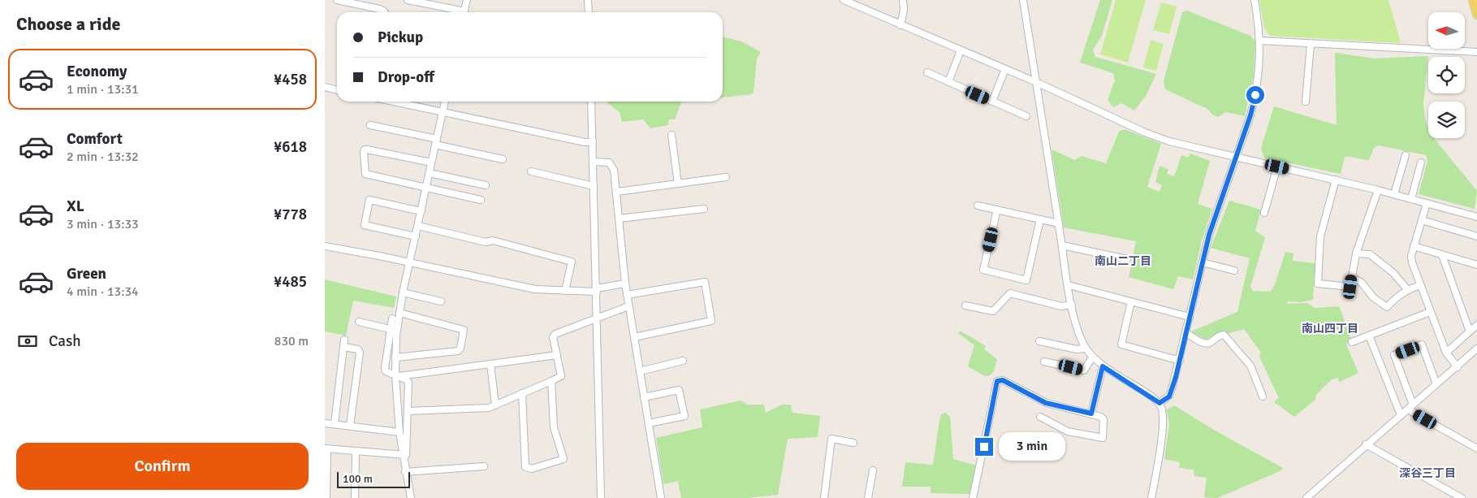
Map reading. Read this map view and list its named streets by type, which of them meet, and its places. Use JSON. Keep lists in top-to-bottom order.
{
  "districts": ["南山二丁目", "南山四丁目", "深谷三丁目"],
  "scale_bar": "100 m",
  "north": "left",
  "page": {
    "heading": "Choose a ride",
    "banner": ["Pickup", "Drop-off"],
    "list": [
      {
        "name": "Economy",
        "note": "1 min · 13:31",
        "value": "¥458"
      },
      {
        "name": "Comfort",
        "note": "2 min · 13:32",
        "value": "¥618"
      },
      {
        "name": "XL",
        "note": "3 min · 13:33",
        "value": "¥778"
      },
      {
        "name": "Green",
        "note": "4 min · 13:34",
        "value": "¥485"
      }
    ],
    "pay": ["Cash", "830 m"],
    "bubble": "3 min",
    "buttons": "Confirm",
    "scale": "100 m"
  }
}
